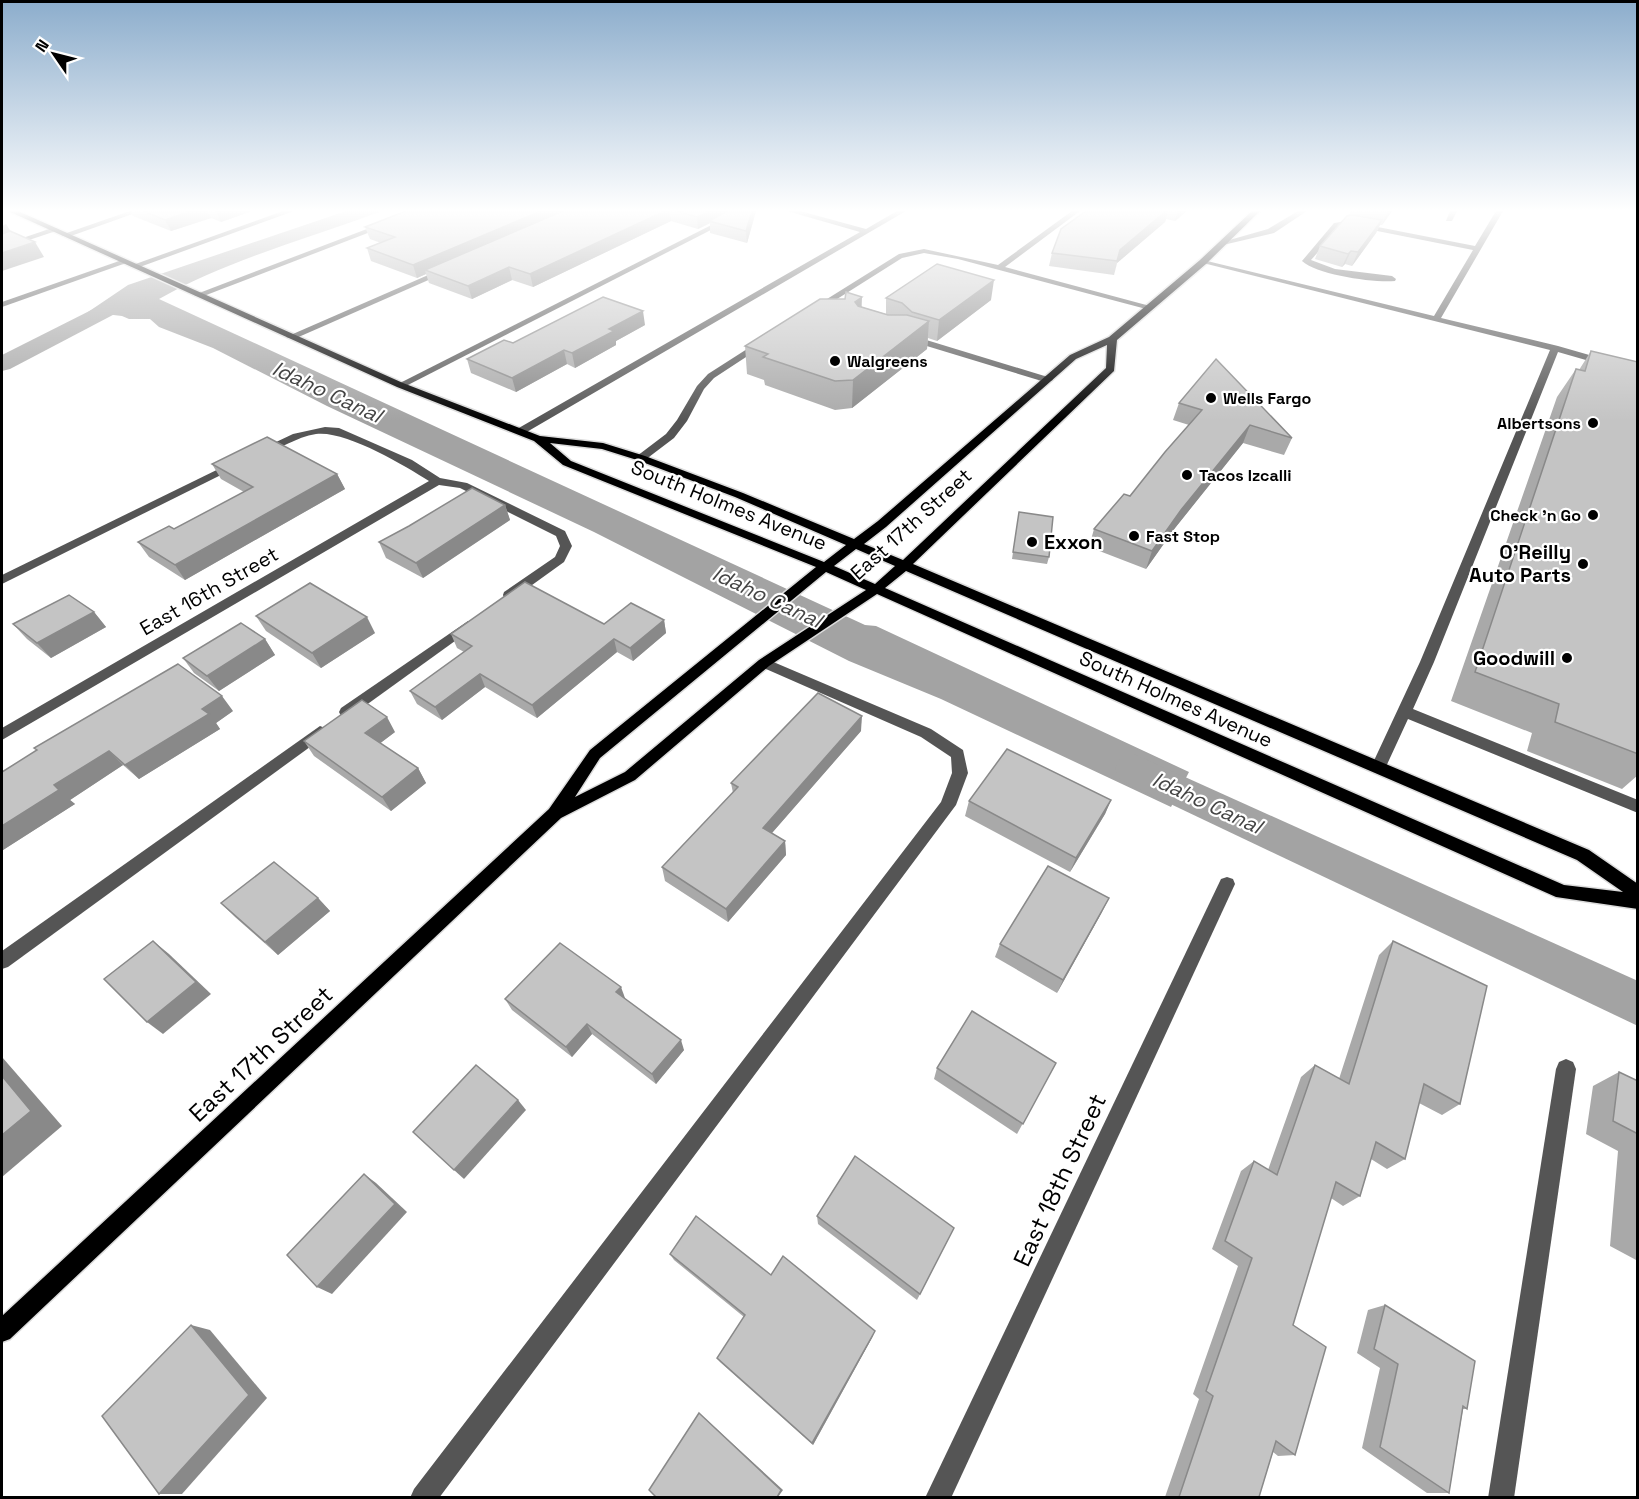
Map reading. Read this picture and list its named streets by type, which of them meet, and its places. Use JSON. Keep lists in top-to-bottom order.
{
  "streets": {
    "main road": ["South Holmes Avenue", "East 17th Street"],
    "street": ["East 16th Street", "East 18th Street"]
  },
  "crossings": [
    ["South Holmes Avenue", "East 17th Street"]
  ],
  "water": ["Idaho Canal"],
  "places": [
    "Walgreens",
    "Wells Fargo",
    "Albertsons",
    "Tacos Izcalli",
    "Check 'n Go",
    "Fast Stop",
    "Exxon",
    "O'Reilly Auto Parts",
    "Goodwill"
  ],
  "north": "top left"
}
